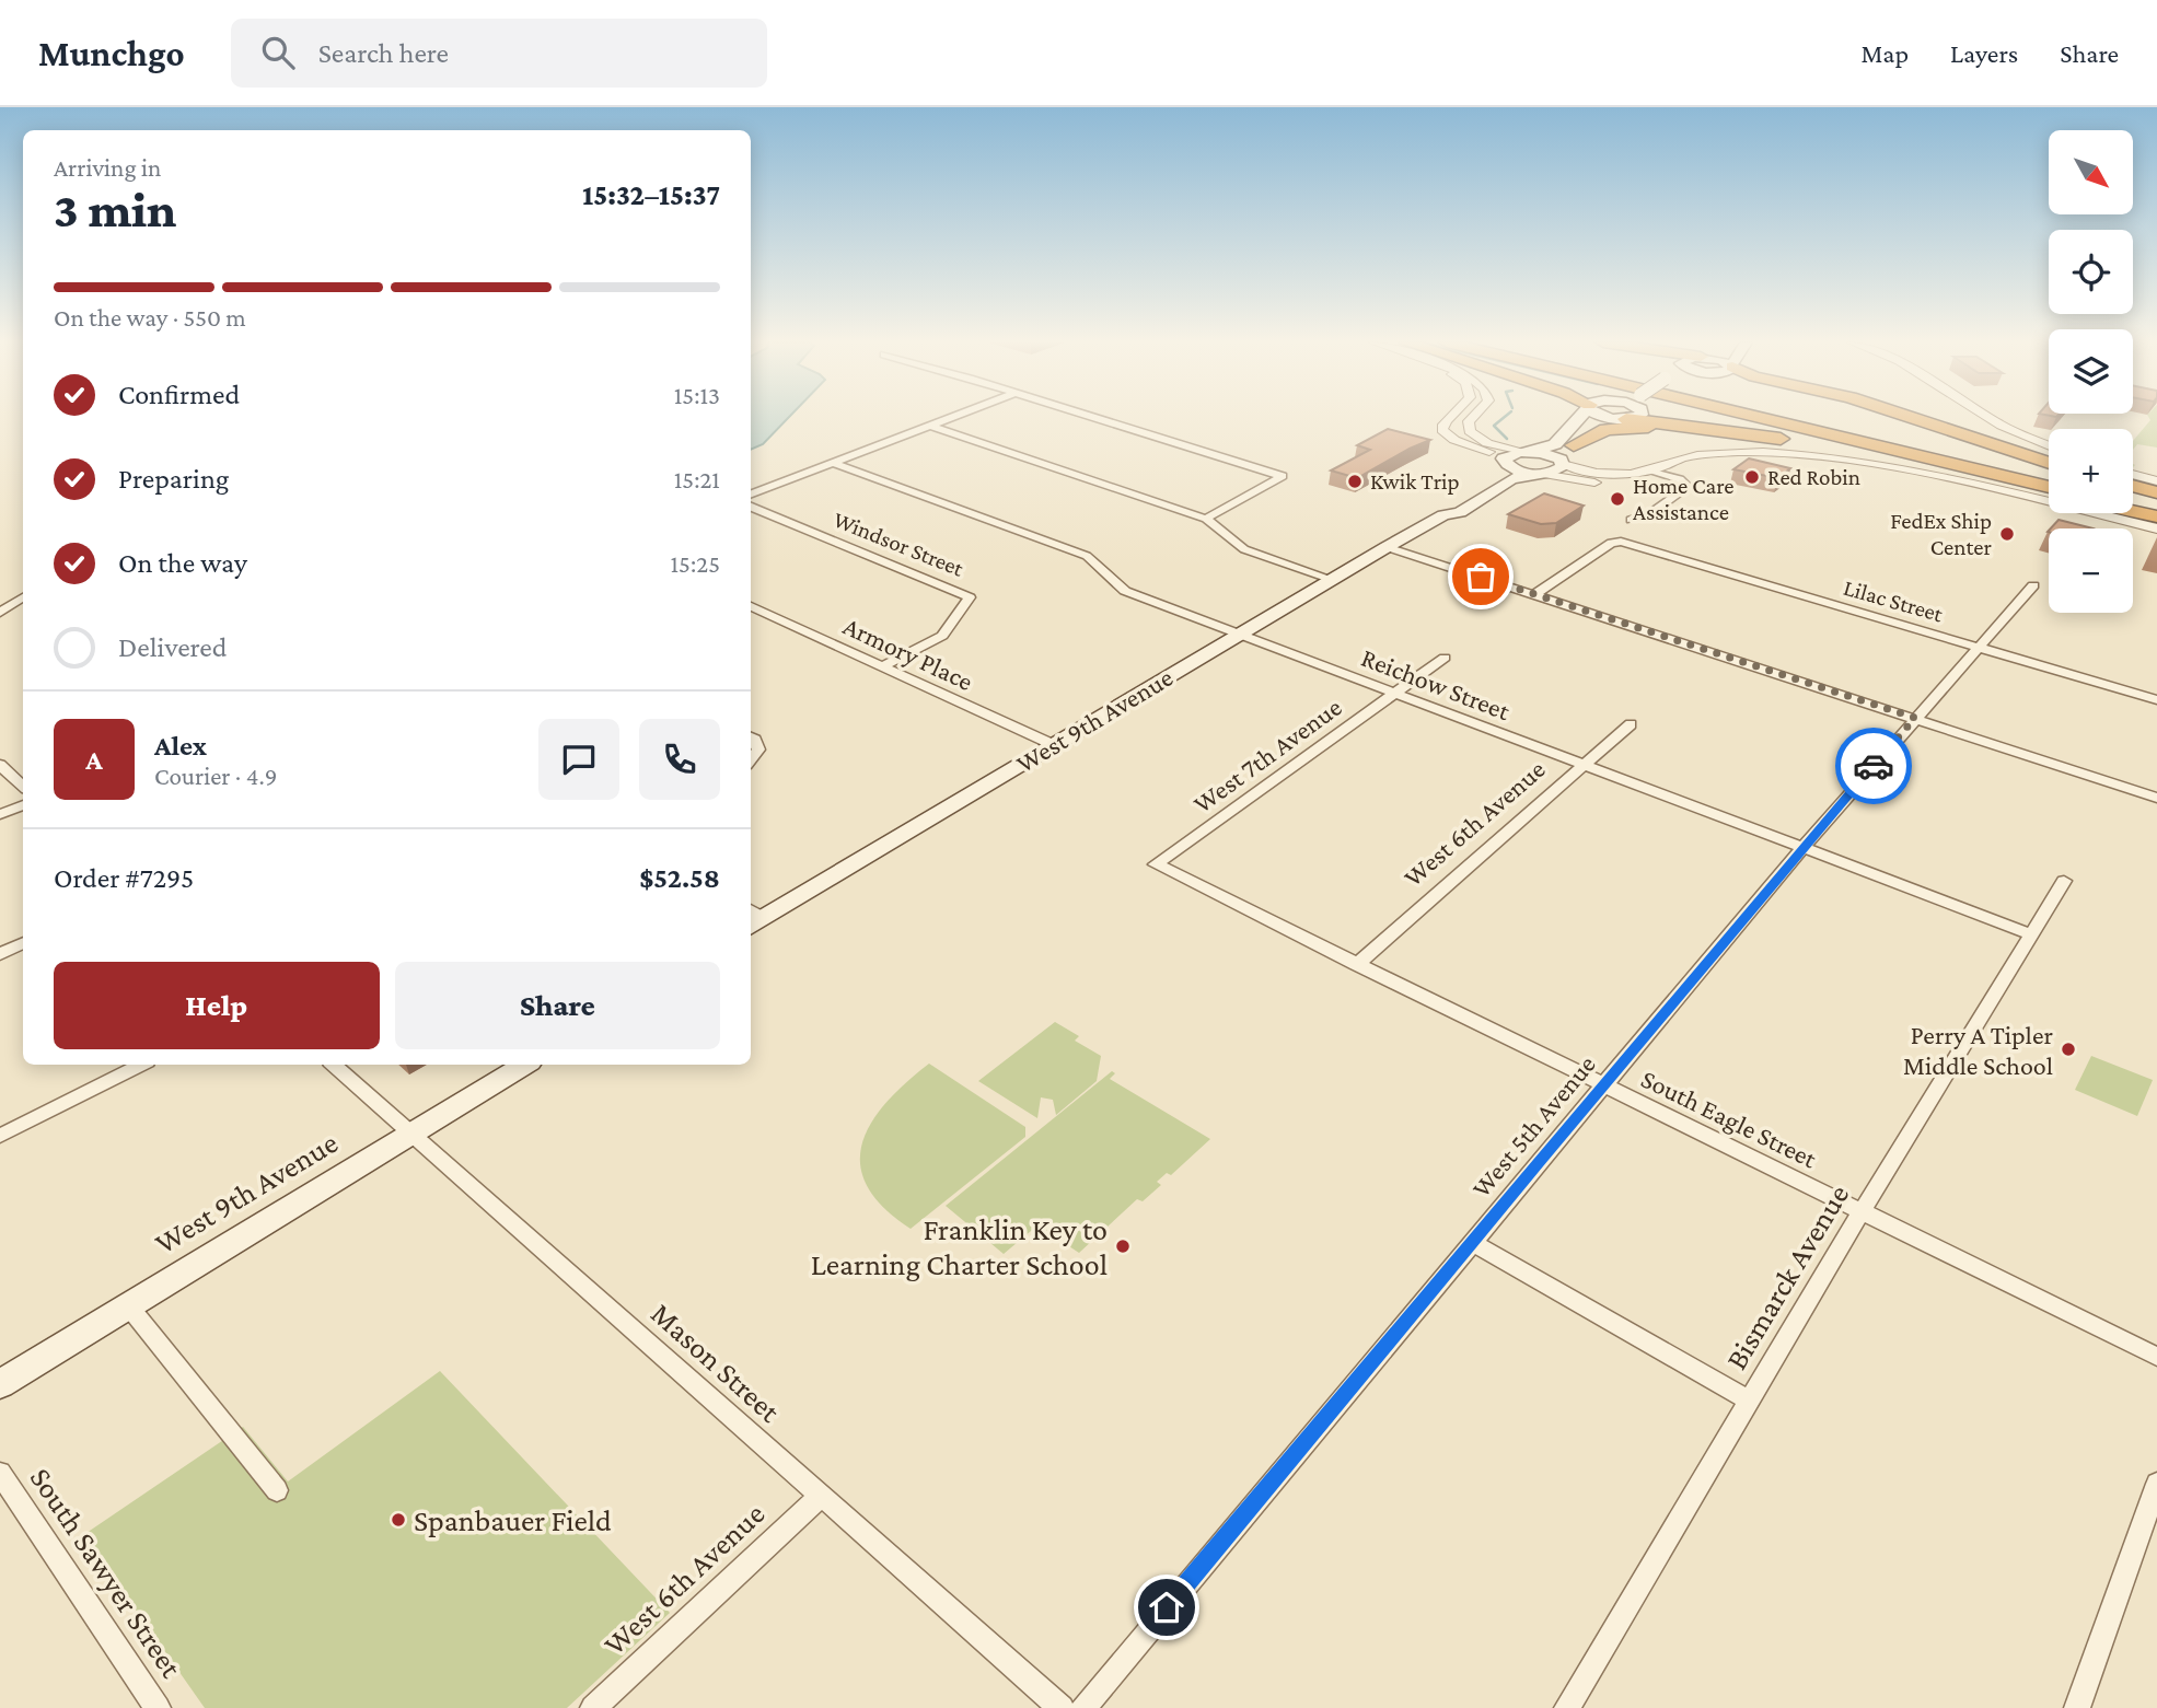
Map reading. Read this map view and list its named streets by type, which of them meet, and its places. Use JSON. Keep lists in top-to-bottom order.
{
  "streets": {
    "main road": ["West 9th Avenue"],
    "street": [
      "Windsor Street",
      "Lilac Street",
      "Armory Place",
      "Reichow Street",
      "West 7th Avenue",
      "West 6th Avenue",
      "South Eagle Street",
      "West 5th Avenue",
      "Bismarck Avenue",
      "Mason Street",
      "South Sawyer Street"
    ]
  },
  "crossings": [
    ["Windsor Street", "Armory Place"],
    ["Lilac Street", "West 5th Avenue"],
    ["Armory Place", "West 9th Avenue"],
    ["Reichow Street", "West 9th Avenue"],
    ["Reichow Street", "West 7th Avenue"],
    ["Reichow Street", "West 6th Avenue"],
    ["Reichow Street", "West 5th Avenue"],
    ["Reichow Street", "Bismarck Avenue"],
    ["West 9th Avenue", "Mason Street"],
    ["West 7th Avenue", "South Eagle Street"],
    ["West 6th Avenue", "South Eagle Street"],
    ["West 6th Avenue", "Mason Street"],
    ["South Eagle Street", "West 5th Avenue"],
    ["South Eagle Street", "Bismarck Avenue"]
  ],
  "places": [
    "Red Robin",
    "Kwik Trip",
    "Home Care Assistance",
    "FedEx Ship Center",
    "Perry A Tipler Middle School",
    "Franklin Key to Learning Charter School",
    "Spanbauer Field"
  ],
  "north": "bottom right",
  "page": {
    "header": "Munchgo",
    "search": "Search here",
    "nav": ["Map", "Layers", "Share"],
    "map_buttons": ["+", "−"],
    "heading": ["3 min", "Arriving in", "15:32–15:37"],
    "panel": [
      "Alex",
      "Courier · 4.9",
      "Order #7295",
      "$52.58"
    ],
    "bar": "On the way · 550 m",
    "list": [
      ["Confirmed", "15:13"],
      ["Preparing", "15:21"],
      ["On the way", "15:25"],
      "Delivered"
    ],
    "round": "A",
    "buttons": ["Help", "Share"]
  }
}
